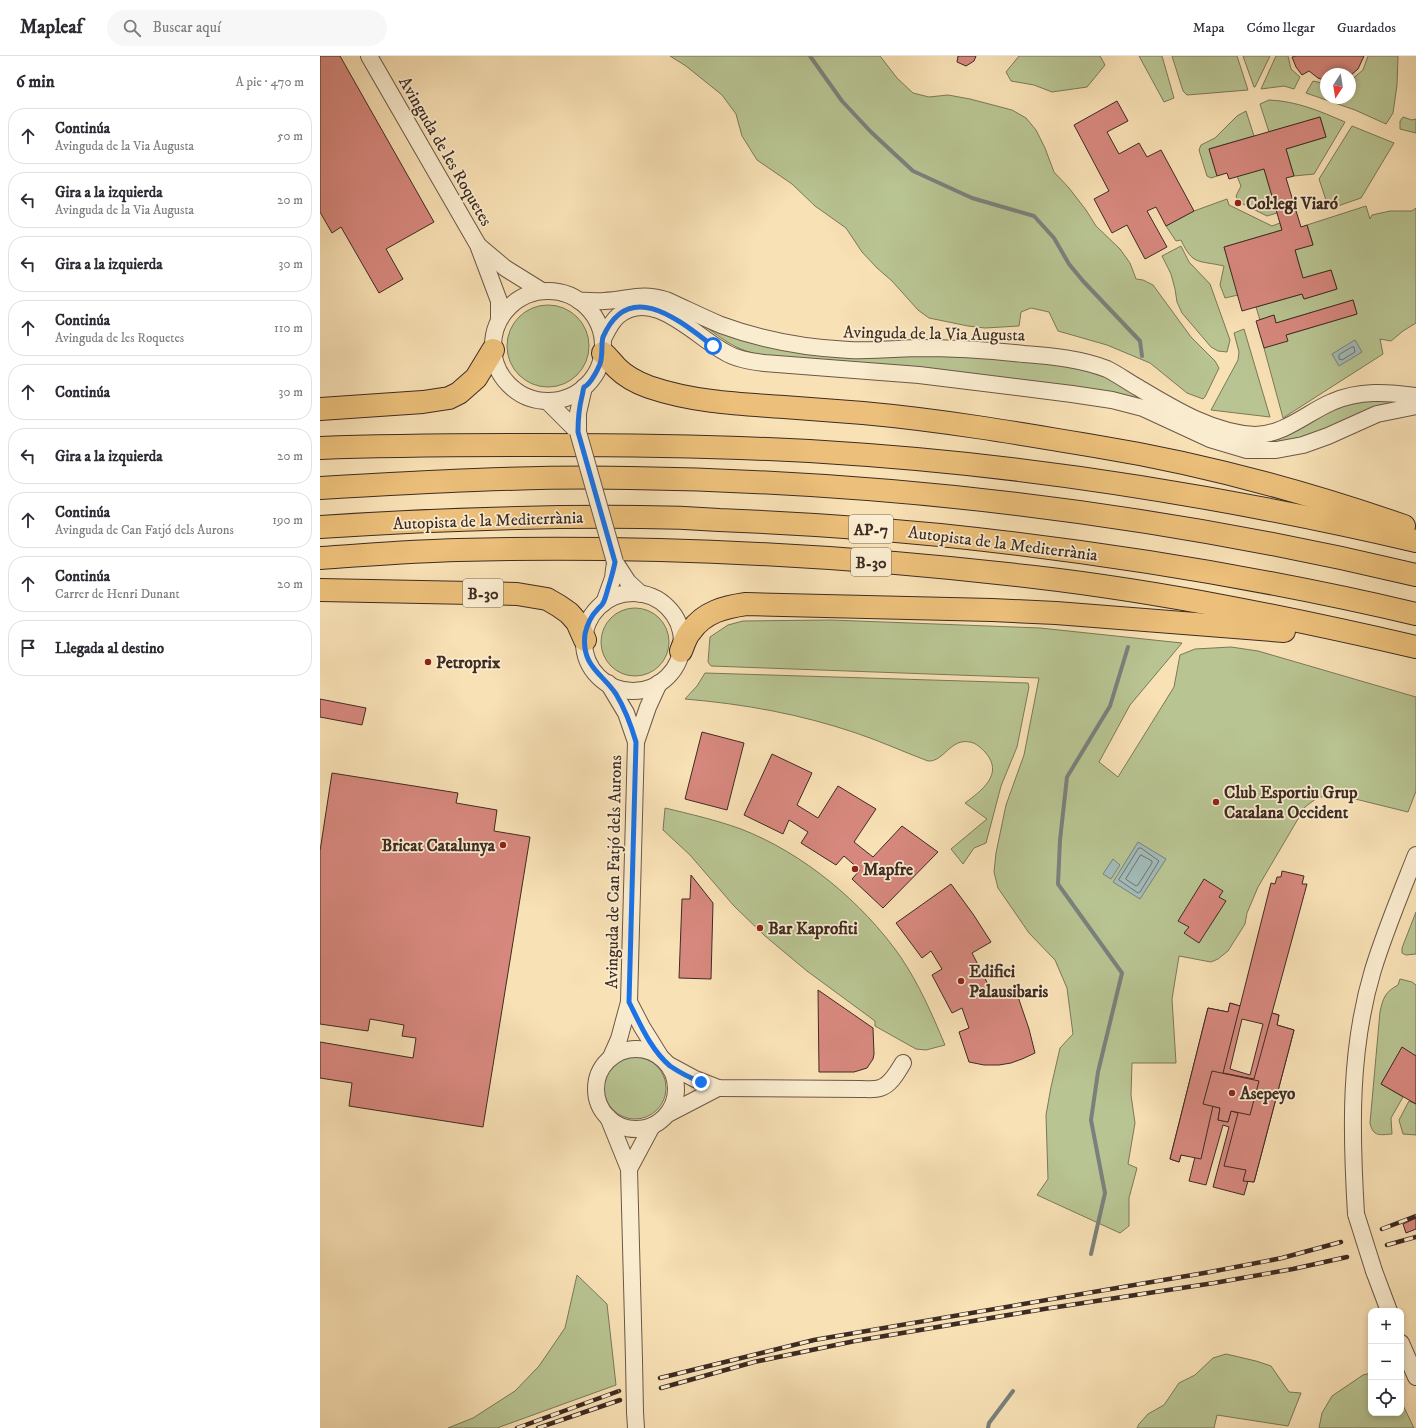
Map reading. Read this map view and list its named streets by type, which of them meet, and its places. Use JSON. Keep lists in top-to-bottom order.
{
  "streets": {
    "highway": ["Autopista de la Mediterrània", "AP-7", "B-30"],
    "street": ["Avinguda de les Roquetes", "Avinguda de la Via Augusta", "Avinguda de Can Fatjó dels Aurons"]
  },
  "crossings": [
    ["Avinguda de les Roquetes", "Avinguda de la Via Augusta"],
    ["B-30", "Avinguda de Can Fatjó dels Aurons"]
  ],
  "places": [
    "Col·legi Viaró",
    "Petroprix",
    "Club Esportiu Grup Catalana Occident",
    "Bricat Catalunya",
    "Mapfre",
    "Bar Kaprofiti",
    "Edifici Palausibaris",
    "Asepeyo"
  ],
  "north": "bottom",
  "page": {
    "header": "Mapleaf",
    "search": "Buscar aquí",
    "nav": ["Mapa", "Cómo llegar", "Guardados"],
    "heading": ["6 min", "A pie · 470 m"],
    "list": [
      ["Continúa", "Avinguda de la Via Augusta", "50 m"],
      ["Gira a la izquierda", "Avinguda de la Via Augusta", "20 m"],
      ["Gira a la izquierda", "30 m"],
      ["Continúa", "Avinguda de les Roquetes", "110 m"],
      ["Continúa", "30 m"],
      ["Gira a la izquierda", "20 m"],
      ["Continúa", "Avinguda de Can Fatjó dels Aurons", "190 m"],
      ["Continúa", "Carrer de Henri Dunant", "20 m"],
      "Llegada al destino"
    ],
    "map_buttons": ["+", "−"]
  }
}
